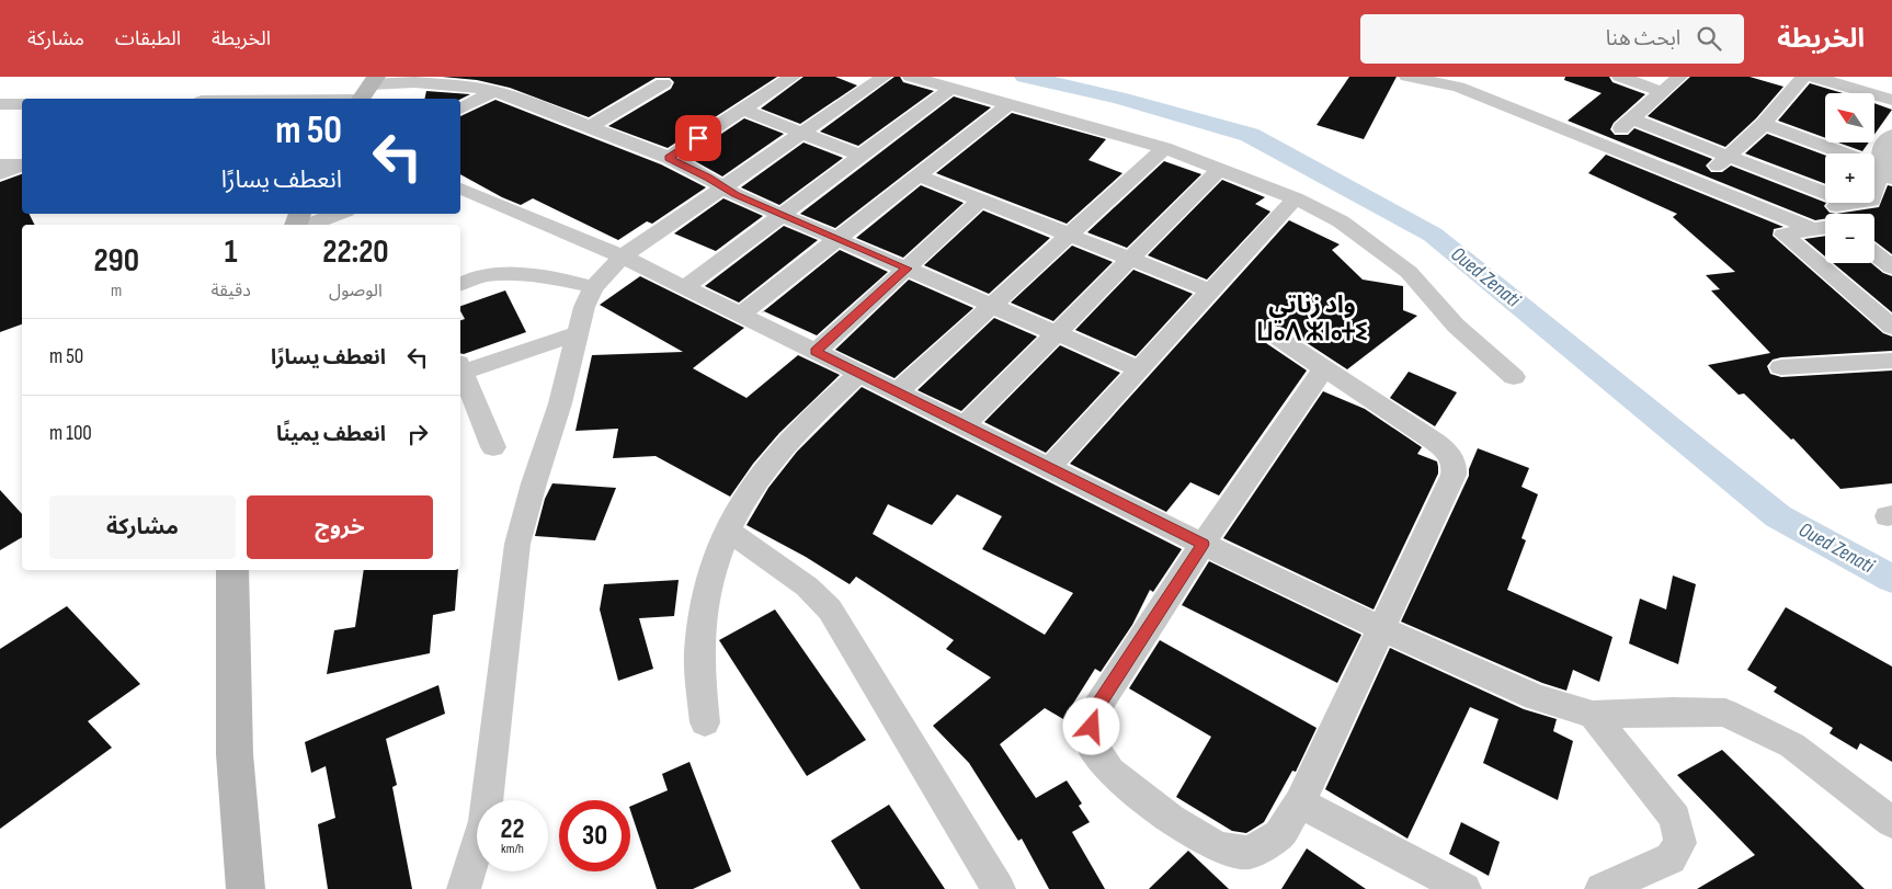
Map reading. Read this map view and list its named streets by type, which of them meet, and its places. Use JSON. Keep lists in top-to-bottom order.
{
  "districts": ["واد زناتي ⵡⴰⴷ ⵣⵏⴰⵜⵉ"],
  "water": ["Oued Zenati"],
  "north": "top left",
  "page": {
    "header": "الخريطة",
    "search": "ابحث هنا",
    "nav": ["الخريطة", "الطبقات", "مشاركة"],
    "map_buttons": ["+", "−"],
    "turn": ["50 m", "انعطف يسارًا"],
    "eta": [
      "22:20",
      "الوصول",
      "1",
      "دقيقة",
      "290",
      "m"
    ],
    "list": [
      {
        "name": "انعطف يسارًا",
        "value": "50 m"
      },
      {
        "name": "انعطف يمينًا",
        "value": "100 m"
      }
    ],
    "buttons": ["خروج", "مشاركة"],
    "speed": "22 km/h",
    "limit": "30"
  }
}
